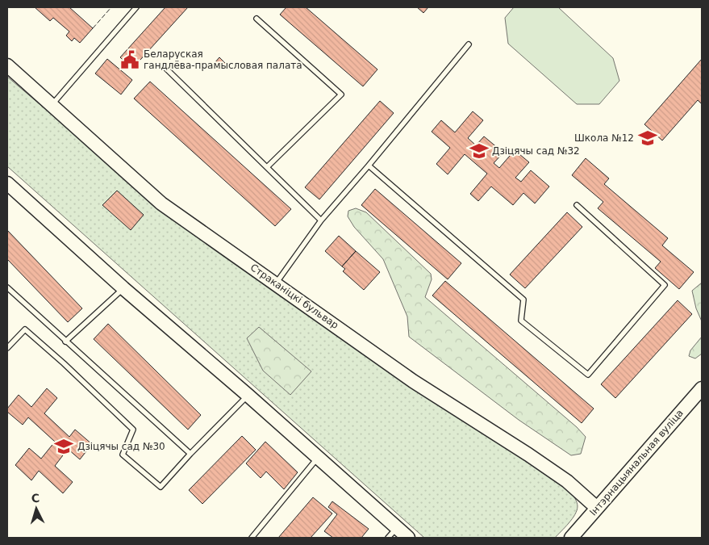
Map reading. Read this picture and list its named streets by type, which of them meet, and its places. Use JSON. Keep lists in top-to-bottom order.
{
  "streets": {
    "street": ["Страканіцкі бульвар", "Інтэрнацыянальная вуліца"]
  },
  "crossings": [
    ["Страканіцкі бульвар", "Інтэрнацыянальная вуліца"]
  ],
  "places": {
    "public building": ["Беларуская гандлёва-прамысловая палата"],
    "school or university": ["Школа №12", "Дзіцячы сад №32", "Дзіцячы сад №30"]
  },
  "north": "top"
}
